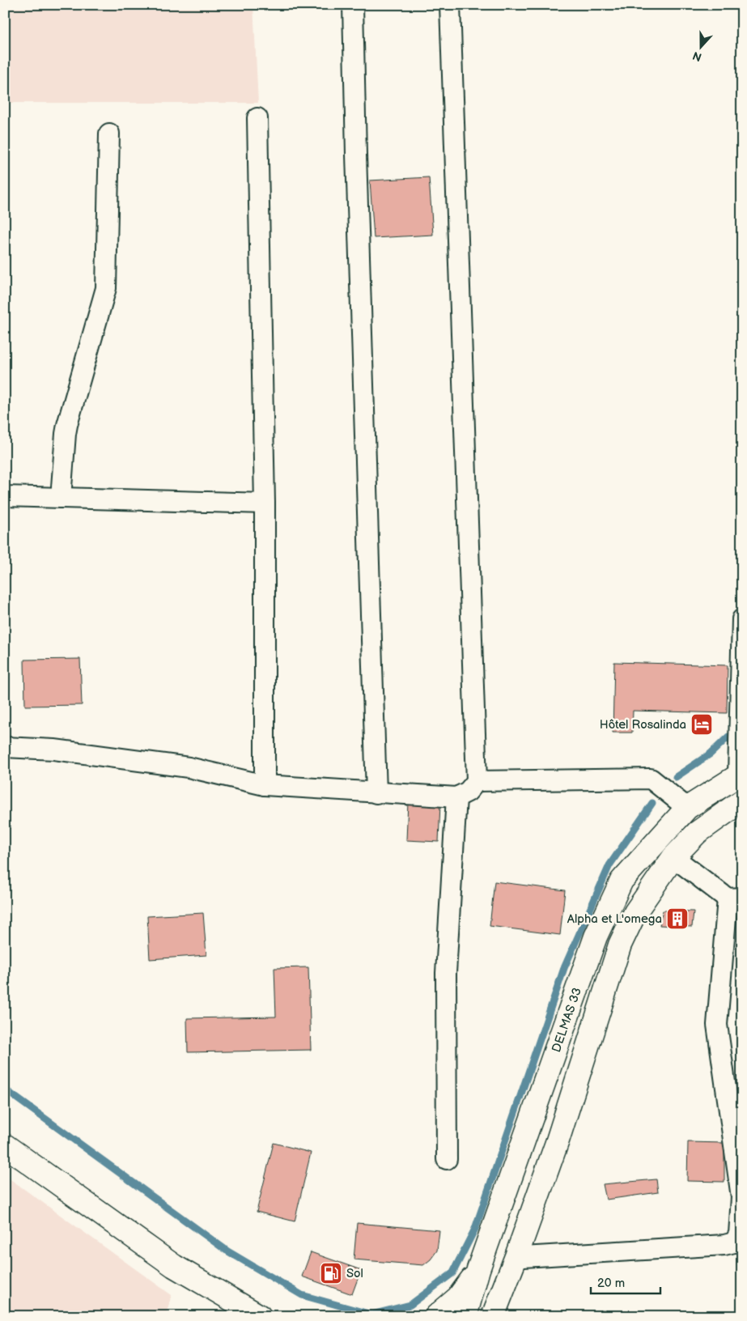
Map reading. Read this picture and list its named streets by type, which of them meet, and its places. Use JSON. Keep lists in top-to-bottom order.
{
  "streets": {
    "main road": ["DELMAS 33"]
  },
  "places": {
    "hotel": ["Hôtel Rosalinda"],
    "building": ["Alpha et L'omega"],
    "fuel station": ["Sol"]
  },
  "scale_bar": "20 m",
  "north": "bottom"
}
